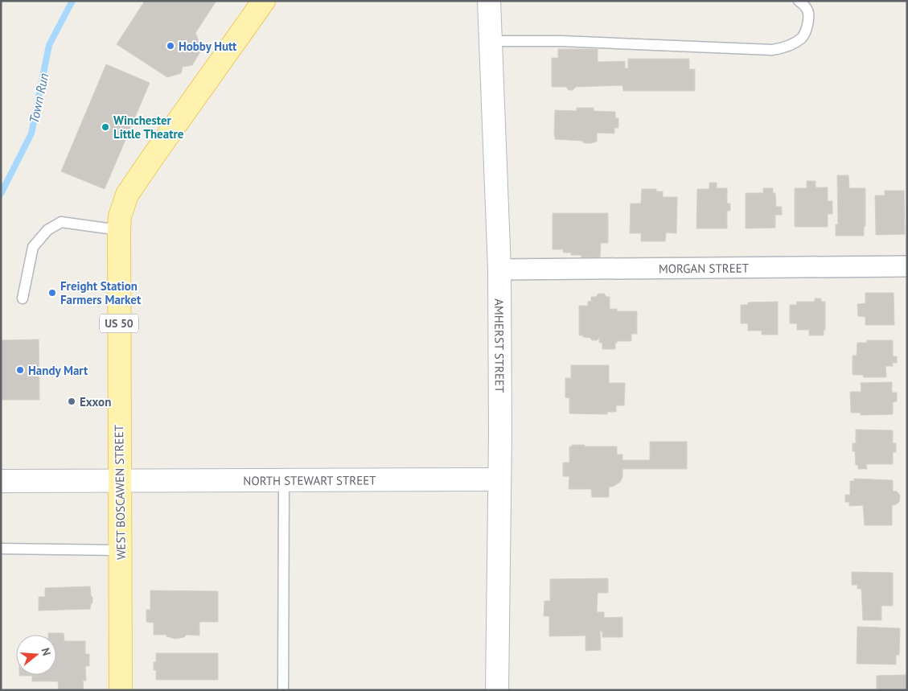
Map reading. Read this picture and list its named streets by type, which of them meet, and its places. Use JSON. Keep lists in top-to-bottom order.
{
  "streets": {
    "main road": ["US 50", "WEST BOSCAWEN STREET"],
    "street": ["MORGAN STREET", "AMHERST STREET", "NORTH STEWART STREET"]
  },
  "crossings": [
    ["MORGAN STREET", "AMHERST STREET"],
    ["AMHERST STREET", "NORTH STEWART STREET"],
    ["NORTH STEWART STREET", "WEST BOSCAWEN STREET"]
  ],
  "water": ["Town Run"],
  "places": [
    "Hobby Hutt",
    "Winchester Little Theatre",
    "Freight Station Farmers Market",
    "Handy Mart",
    "Exxon"
  ],
  "north": "right"
}
